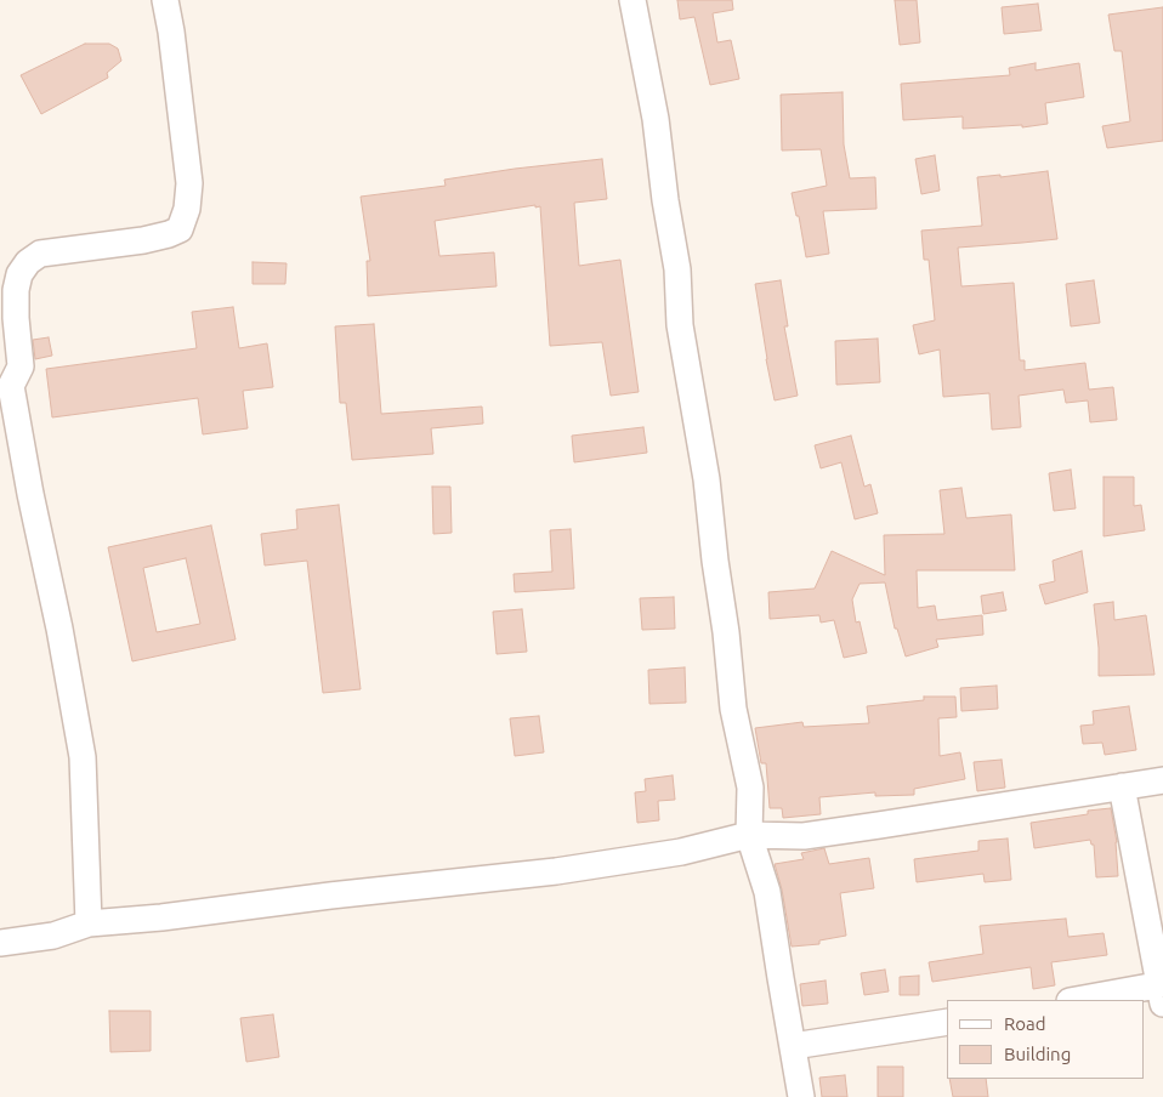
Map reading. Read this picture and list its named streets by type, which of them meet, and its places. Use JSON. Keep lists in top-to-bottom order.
{
  "legend": ["Road", "Building"]
}
